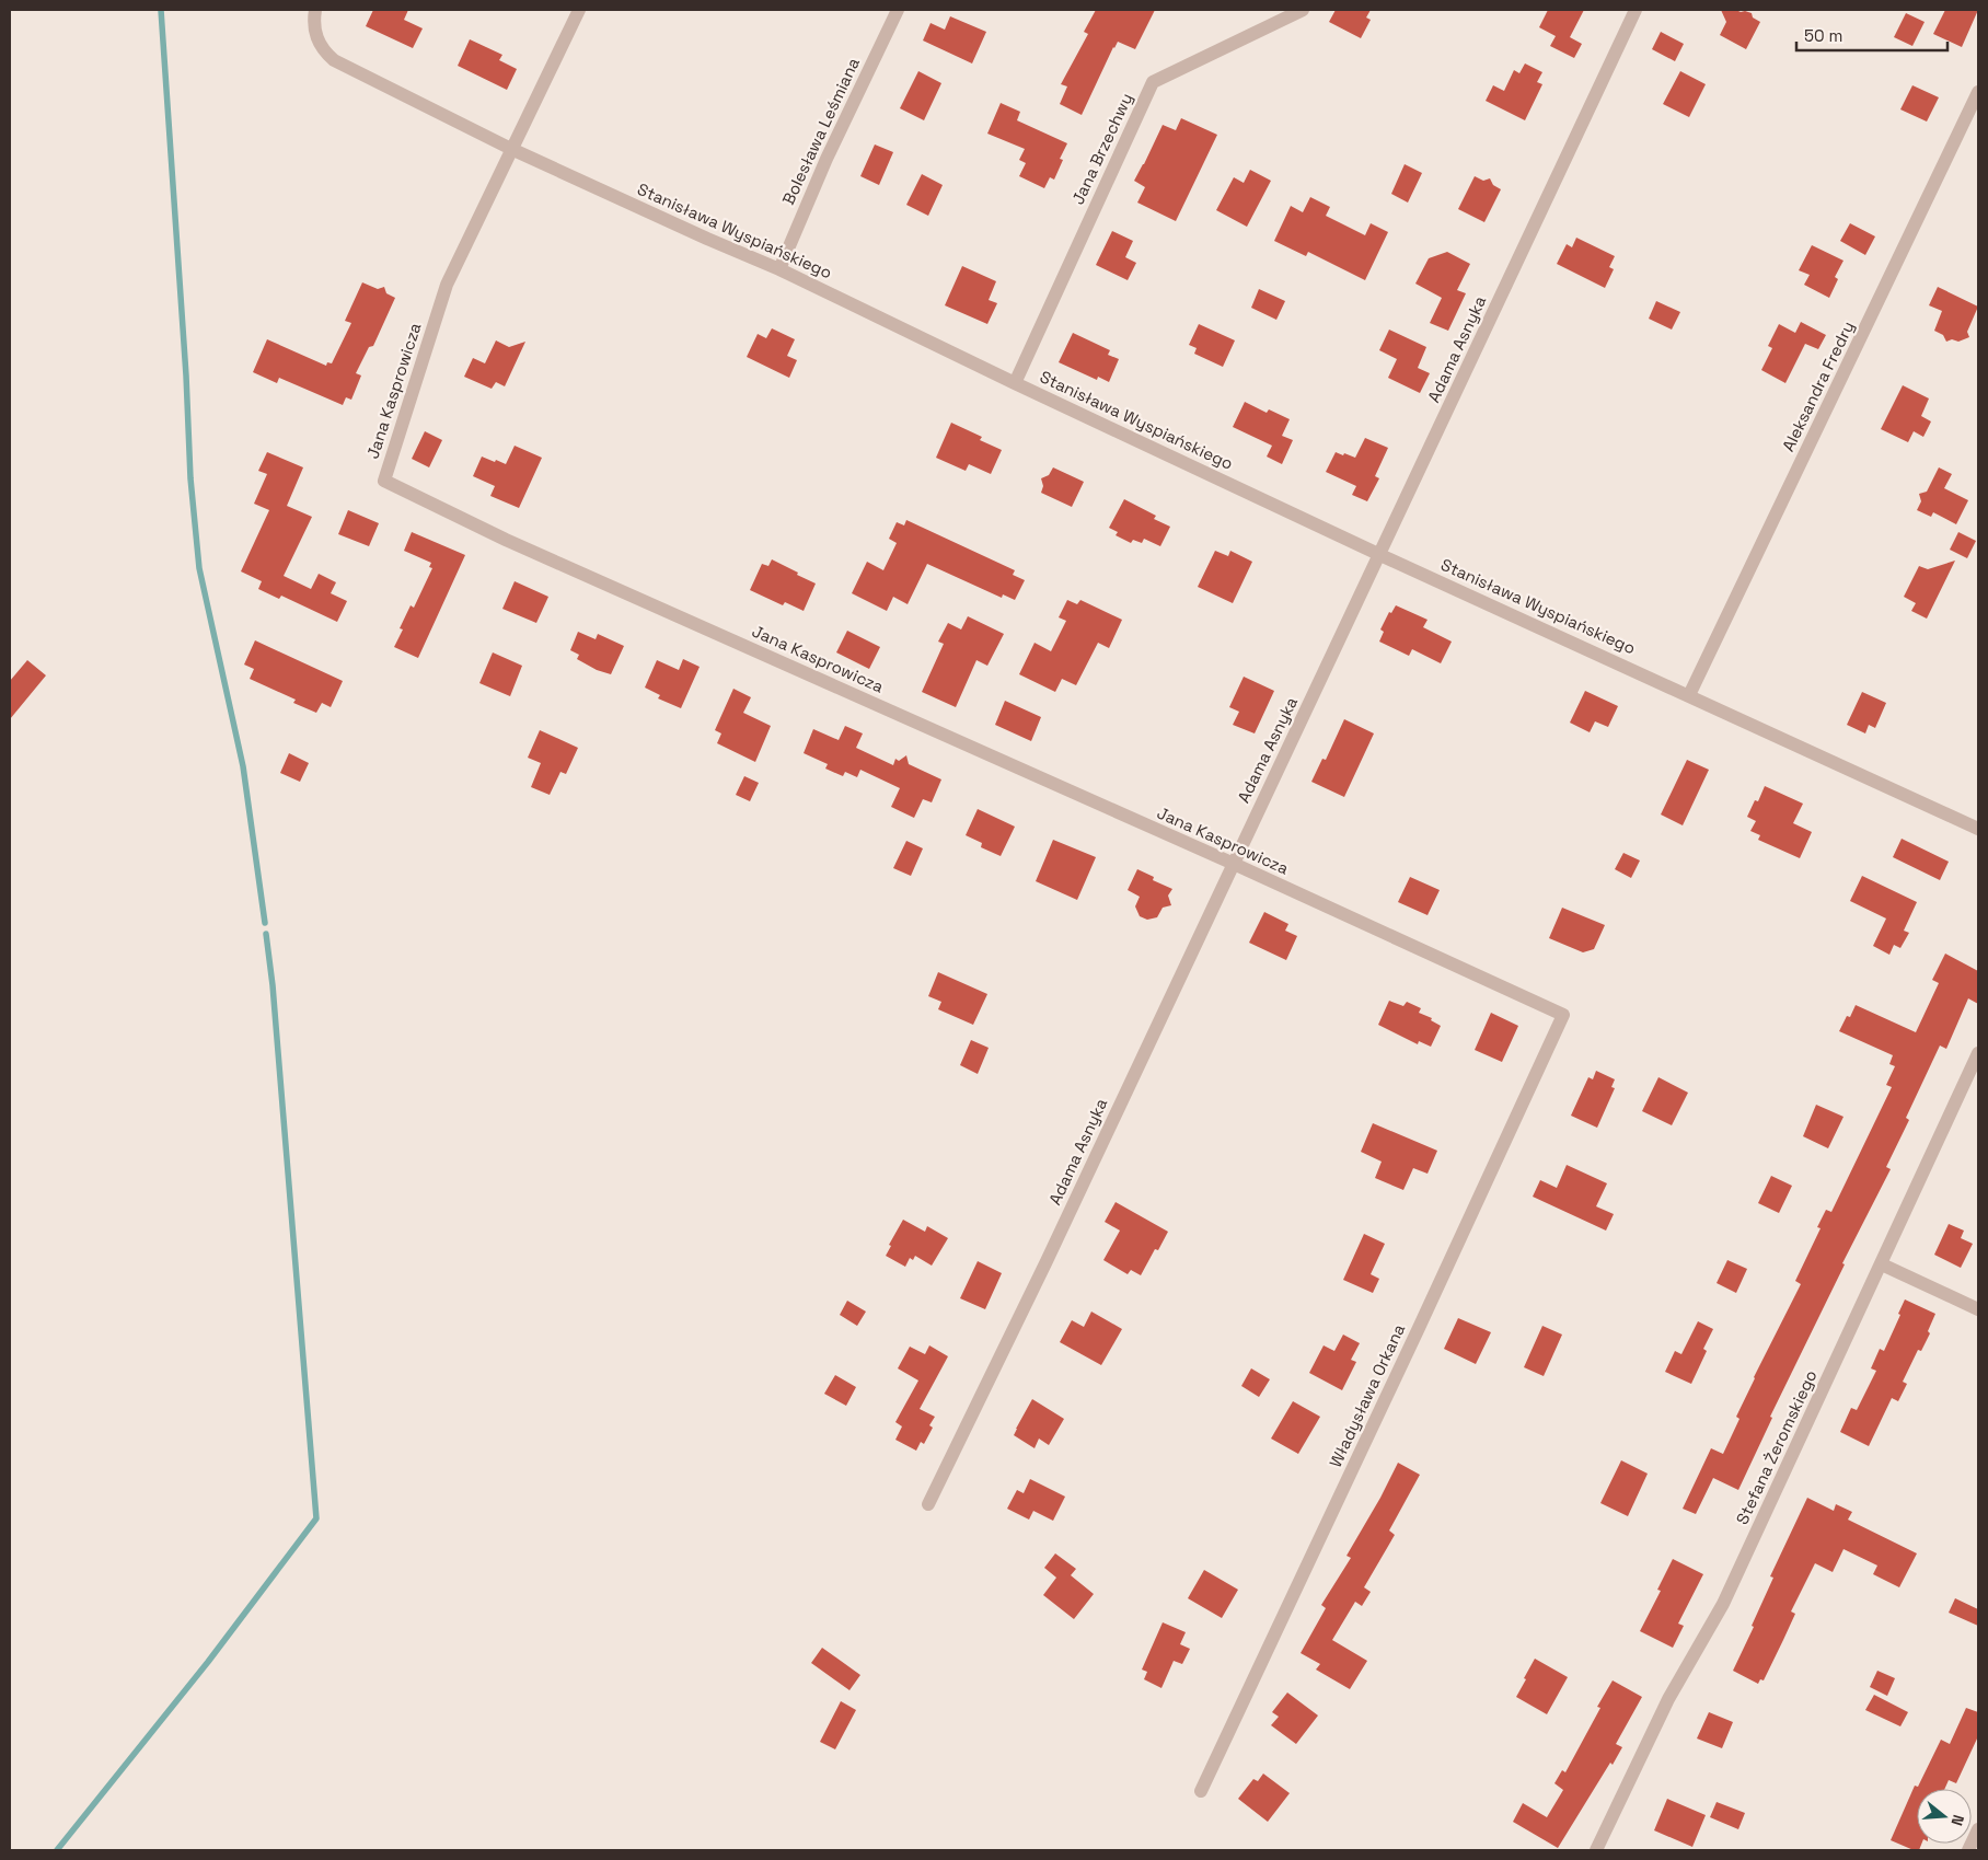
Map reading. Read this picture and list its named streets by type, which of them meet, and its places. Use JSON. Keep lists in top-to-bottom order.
{
  "streets": {
    "street": [
      "Bolesława Leśmiana",
      "Jana Brzechwy",
      "Stanisława Wyspiańskiego",
      "Adama Asnyka",
      "Aleksandra Fredry",
      "Jana Kasprowicza",
      "Władysława Orkana",
      "Stefana Żeromskiego"
    ]
  },
  "crossings": [
    ["Bolesława Leśmiana", "Stanisława Wyspiańskiego"],
    ["Jana Brzechwy", "Stanisława Wyspiańskiego"],
    ["Stanisława Wyspiańskiego", "Adama Asnyka"],
    ["Stanisława Wyspiańskiego", "Aleksandra Fredry"],
    ["Stanisława Wyspiańskiego", "Jana Kasprowicza"],
    ["Adama Asnyka", "Jana Kasprowicza"],
    ["Jana Kasprowicza", "Władysława Orkana"]
  ],
  "scale_bar": "50 m",
  "north": "right"
}
